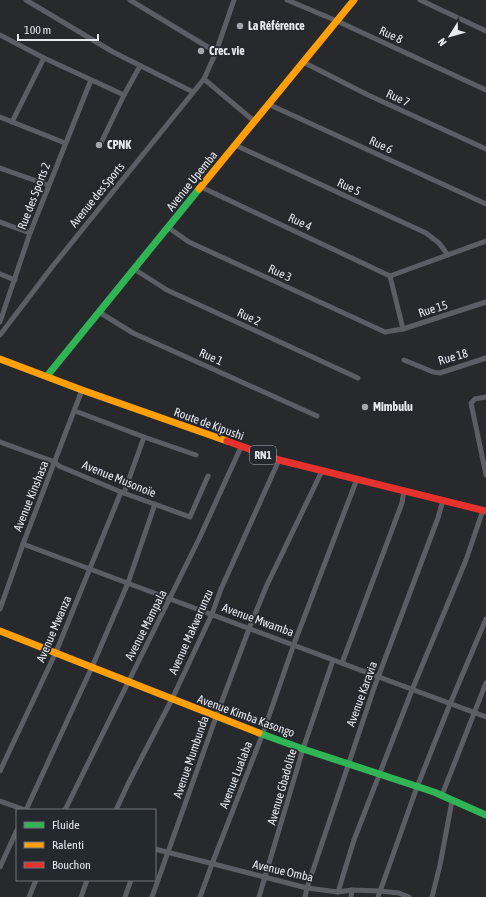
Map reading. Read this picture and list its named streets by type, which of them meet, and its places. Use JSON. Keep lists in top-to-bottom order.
{
  "streets": {
    "main road": [
      "Avenue Upemba",
      "Route de Kipushi",
      "RN1",
      "Avenue Kimba Kasongo"
    ],
    "street": [
      "Rue 8",
      "Rue 7",
      "Rue 6",
      "Rue 5",
      "Avenue des Sports",
      "Rue des Sports 2",
      "Rue 4",
      "Rue 3",
      "Rue 15",
      "Rue 2",
      "Rue 1",
      "Rue 18",
      "Avenue Musonoïe",
      "Avenue Kinshasa",
      "Avenue Mwamba",
      "Avenue Mampala",
      "Avenue Mwanza",
      "Avenue Makwarunzu",
      "Avenue Karavia",
      "Avenue Mumbunda",
      "Avenue Lualaba",
      "Avenue Gbadolite",
      "Avenue Omba"
    ]
  },
  "crossings": [
    ["Rue 8", "Avenue Upemba"],
    ["Rue 7", "Avenue Upemba"],
    ["Rue 6", "Avenue Upemba"],
    ["Avenue Upemba", "Rue 5"],
    ["Avenue Upemba", "Rue 4"],
    ["Avenue Upemba", "Rue 3"],
    ["Avenue Upemba", "Rue 2"],
    ["Avenue Upemba", "Rue 1"],
    ["Avenue Upemba", "Route de Kipushi"],
    ["Rue 3", "Rue 15"],
    ["Route de Kipushi", "Avenue Kinshasa"],
    ["Route de Kipushi", "Avenue Mampala"],
    ["Route de Kipushi", "Avenue Makwarunzu"],
    ["Route de Kipushi", "Avenue Karavia"],
    ["Route de Kipushi", "Avenue Mumbunda"],
    ["Route de Kipushi", "Avenue Lualaba"],
    ["Avenue Musonoïe", "Avenue Kinshasa"],
    ["Avenue Musonoïe", "Avenue Mwanza"],
    ["Avenue Kinshasa", "Avenue Mwamba"],
    ["Avenue Mwamba", "Avenue Mampala"],
    ["Avenue Mwamba", "Avenue Mwanza"],
    ["Avenue Mwamba", "Avenue Makwarunzu"],
    ["Avenue Mwamba", "Avenue Karavia"],
    ["Avenue Mwamba", "Avenue Mumbunda"],
    ["Avenue Mwamba", "Avenue Lualaba"],
    ["Avenue Mwamba", "Avenue Gbadolite"],
    ["Avenue Mampala", "Avenue Kimba Kasongo"],
    ["Avenue Mwanza", "Avenue Kimba Kasongo"],
    ["Avenue Makwarunzu", "Avenue Kimba Kasongo"],
    ["Avenue Karavia", "Avenue Kimba Kasongo"],
    ["Avenue Karavia", "Avenue Omba"],
    ["Avenue Kimba Kasongo", "Avenue Mumbunda"],
    ["Avenue Kimba Kasongo", "Avenue Lualaba"],
    ["Avenue Kimba Kasongo", "Avenue Gbadolite"],
    ["Avenue Mumbunda", "Avenue Omba"],
    ["Avenue Lualaba", "Avenue Omba"],
    ["Avenue Gbadolite", "Avenue Omba"]
  ],
  "places": [
    "La Référence",
    "Crec. vie",
    "CPNK",
    "Mimbulu"
  ],
  "legend": ["Fluide", "Ralenti", "Bouchon"],
  "scale_bar": "100 m",
  "north": "bottom left"
}
